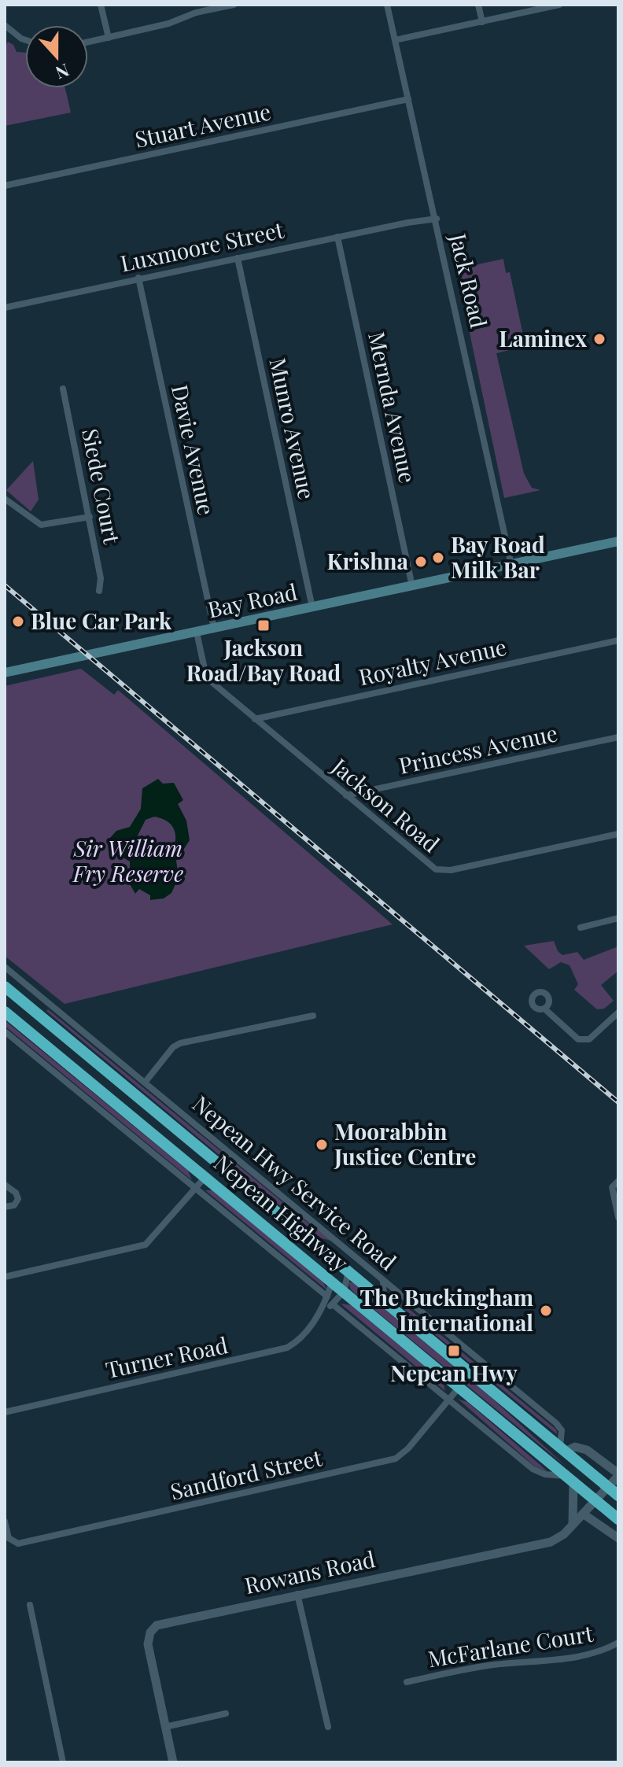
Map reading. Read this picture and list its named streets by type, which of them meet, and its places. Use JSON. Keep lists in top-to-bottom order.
{
  "streets": {
    "highway": ["Nepean Highway"],
    "main road": ["Bay Road"],
    "street": [
      "Stuart Avenue",
      "Luxmoore Street",
      "Jack Road",
      "Mernda Avenue",
      "Munro Avenue",
      "Davie Avenue",
      "Siede Court",
      "Royalty Avenue",
      "Princess Avenue",
      "Jackson Road",
      "Nepean Hwy Service Road",
      "Turner Road",
      "Sandford Street",
      "Rowans Road",
      "McFarlane Court"
    ]
  },
  "crossings": [
    ["Stuart Avenue", "Jack Road"],
    ["Luxmoore Street", "Jack Road"],
    ["Luxmoore Street", "Mernda Avenue"],
    ["Luxmoore Street", "Munro Avenue"],
    ["Luxmoore Street", "Davie Avenue"],
    ["Jack Road", "Bay Road"],
    ["Mernda Avenue", "Bay Road"],
    ["Munro Avenue", "Bay Road"],
    ["Davie Avenue", "Bay Road"],
    ["Bay Road", "Jackson Road"],
    ["Royalty Avenue", "Jackson Road"],
    ["Princess Avenue", "Jackson Road"],
    ["Nepean Hwy Service Road", "Nepean Highway"],
    ["Nepean Highway", "Turner Road"],
    ["Nepean Highway", "Sandford Street"],
    ["Nepean Highway", "Rowans Road"]
  ],
  "parks": ["Sir William Fry Reserve"],
  "places": {
    "other": [
      "Laminex",
      "Bay Road Milk Bar",
      "Krishna",
      "Blue Car Park",
      "Moorabbin Justice Centre",
      "The Buckingham International"
    ],
    "transit": ["Jackson Road/Bay Road", "Nepean Hwy"]
  },
  "north": "bottom"
}
